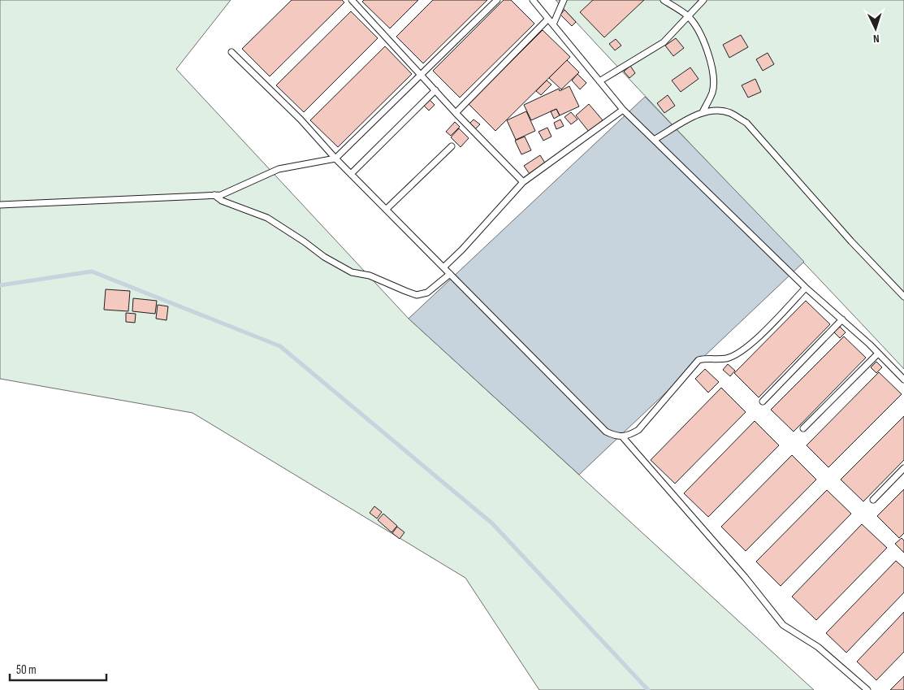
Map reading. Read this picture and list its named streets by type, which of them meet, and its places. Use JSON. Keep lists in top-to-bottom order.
{
  "scale_bar": "50 m",
  "north": "bottom"
}
